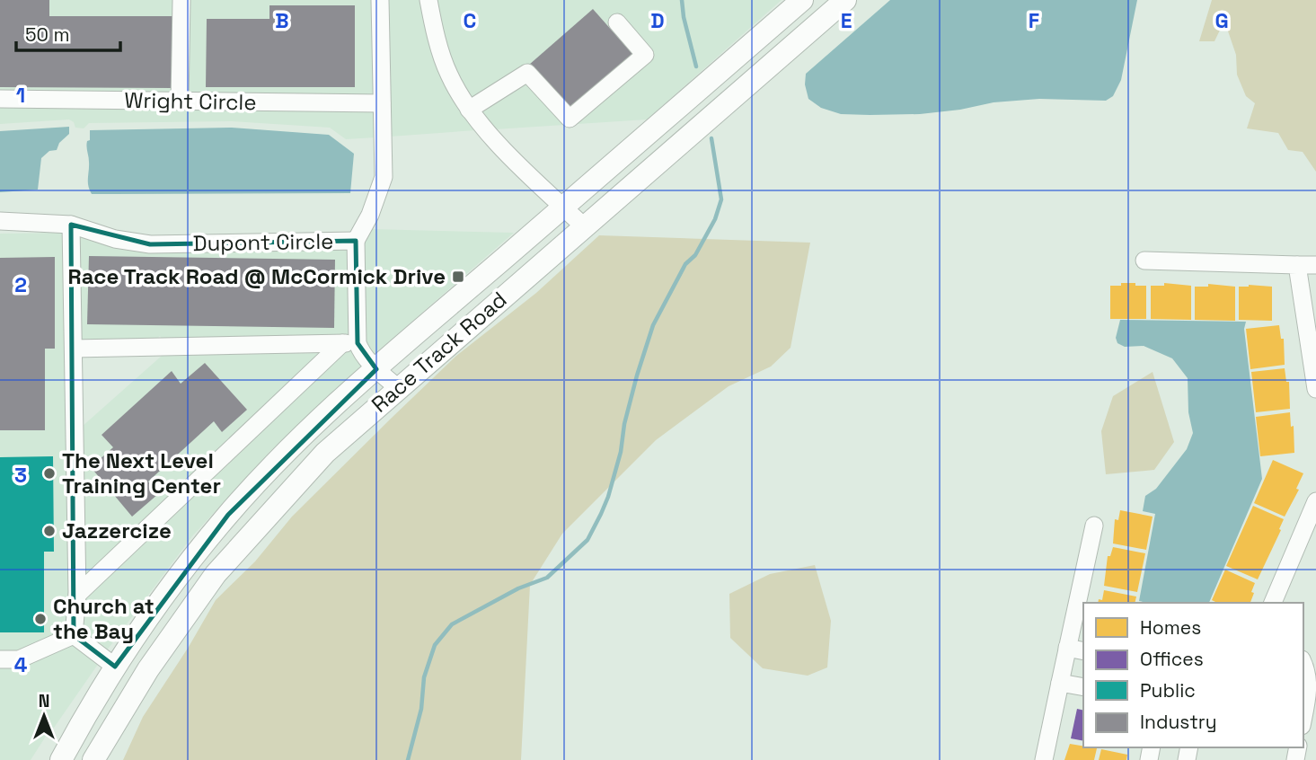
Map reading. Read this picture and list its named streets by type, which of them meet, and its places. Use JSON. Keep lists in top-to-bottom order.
{
  "streets": {
    "main road": ["Race Track Road"],
    "street": ["Wright Circle", "Dupont Circle"]
  },
  "places": {
    "transit": ["Race Track Road @ McCormick Drive"],
    "other": ["The Next Level Training Center", "Jazzercize", "Church at the Bay"]
  },
  "legend": [
    "Homes",
    "Offices",
    "Public",
    "Industry"
  ],
  "scale_bar": "50 m",
  "north": "top",
  "grid": {
    "columns": [
      "B",
      "C",
      "D",
      "E",
      "F",
      "G"
    ],
    "rows": [
      "1",
      "2",
      "3",
      "4"
    ]
  }
}
